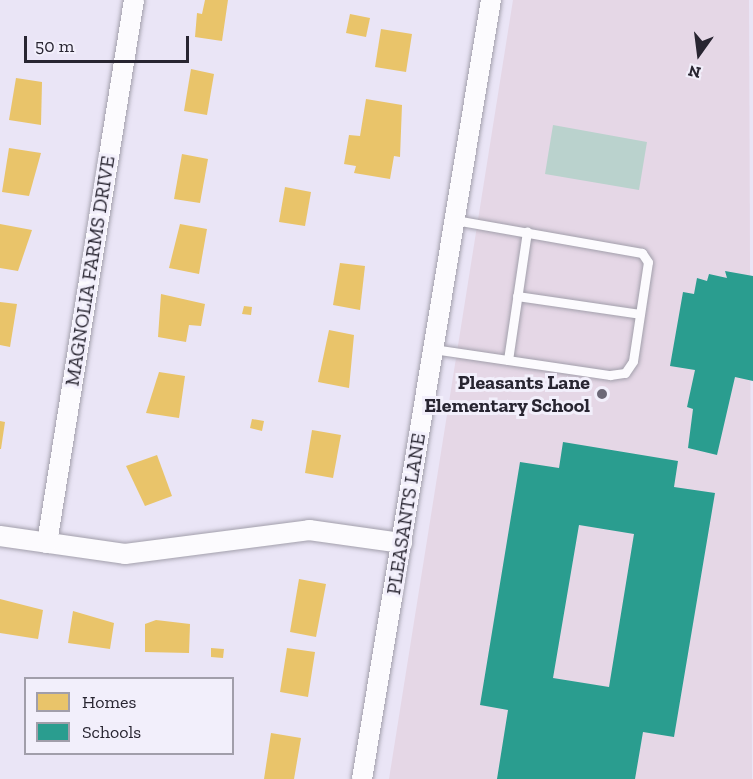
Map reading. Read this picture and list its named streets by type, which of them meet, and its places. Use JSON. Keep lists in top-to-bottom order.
{
  "streets": {
    "street": ["MAGNOLIA FARMS DRIVE", "PLEASANTS LANE"]
  },
  "places": ["Pleasants Lane Elementary School"],
  "legend": ["Homes", "Schools"],
  "scale_bar": "50 m",
  "north": "bottom"
}
